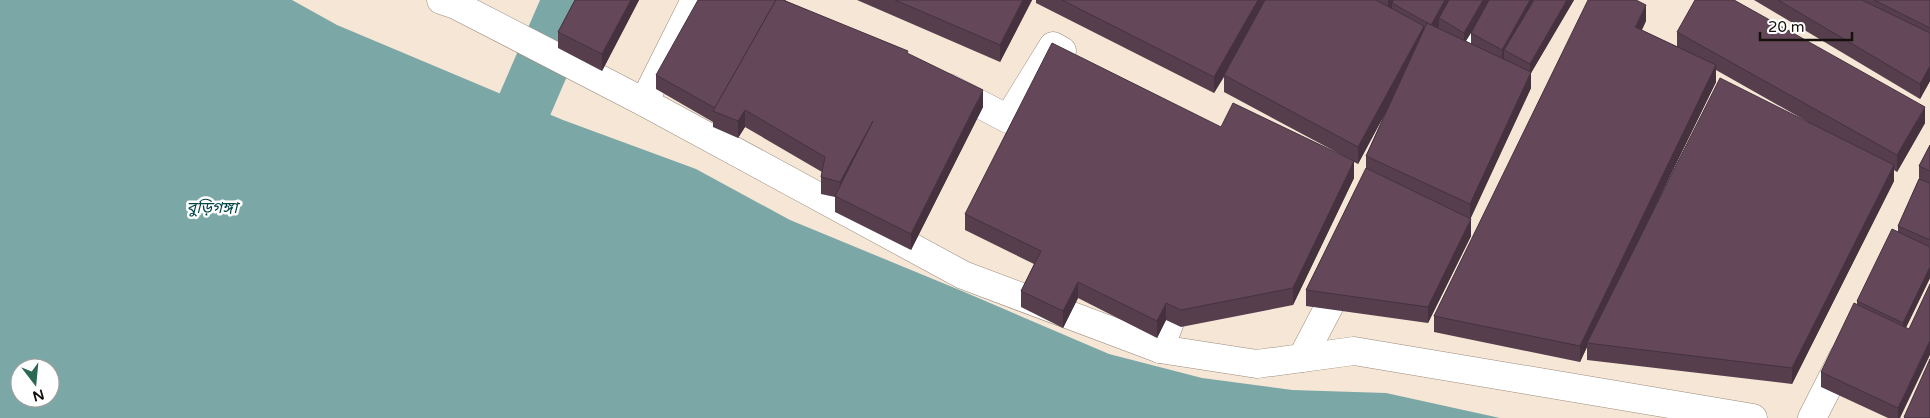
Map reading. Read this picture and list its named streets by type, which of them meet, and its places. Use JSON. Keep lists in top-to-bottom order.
{
  "water": ["বুড়িগঙ্গা"],
  "scale_bar": "20 m",
  "north": "bottom"
}
